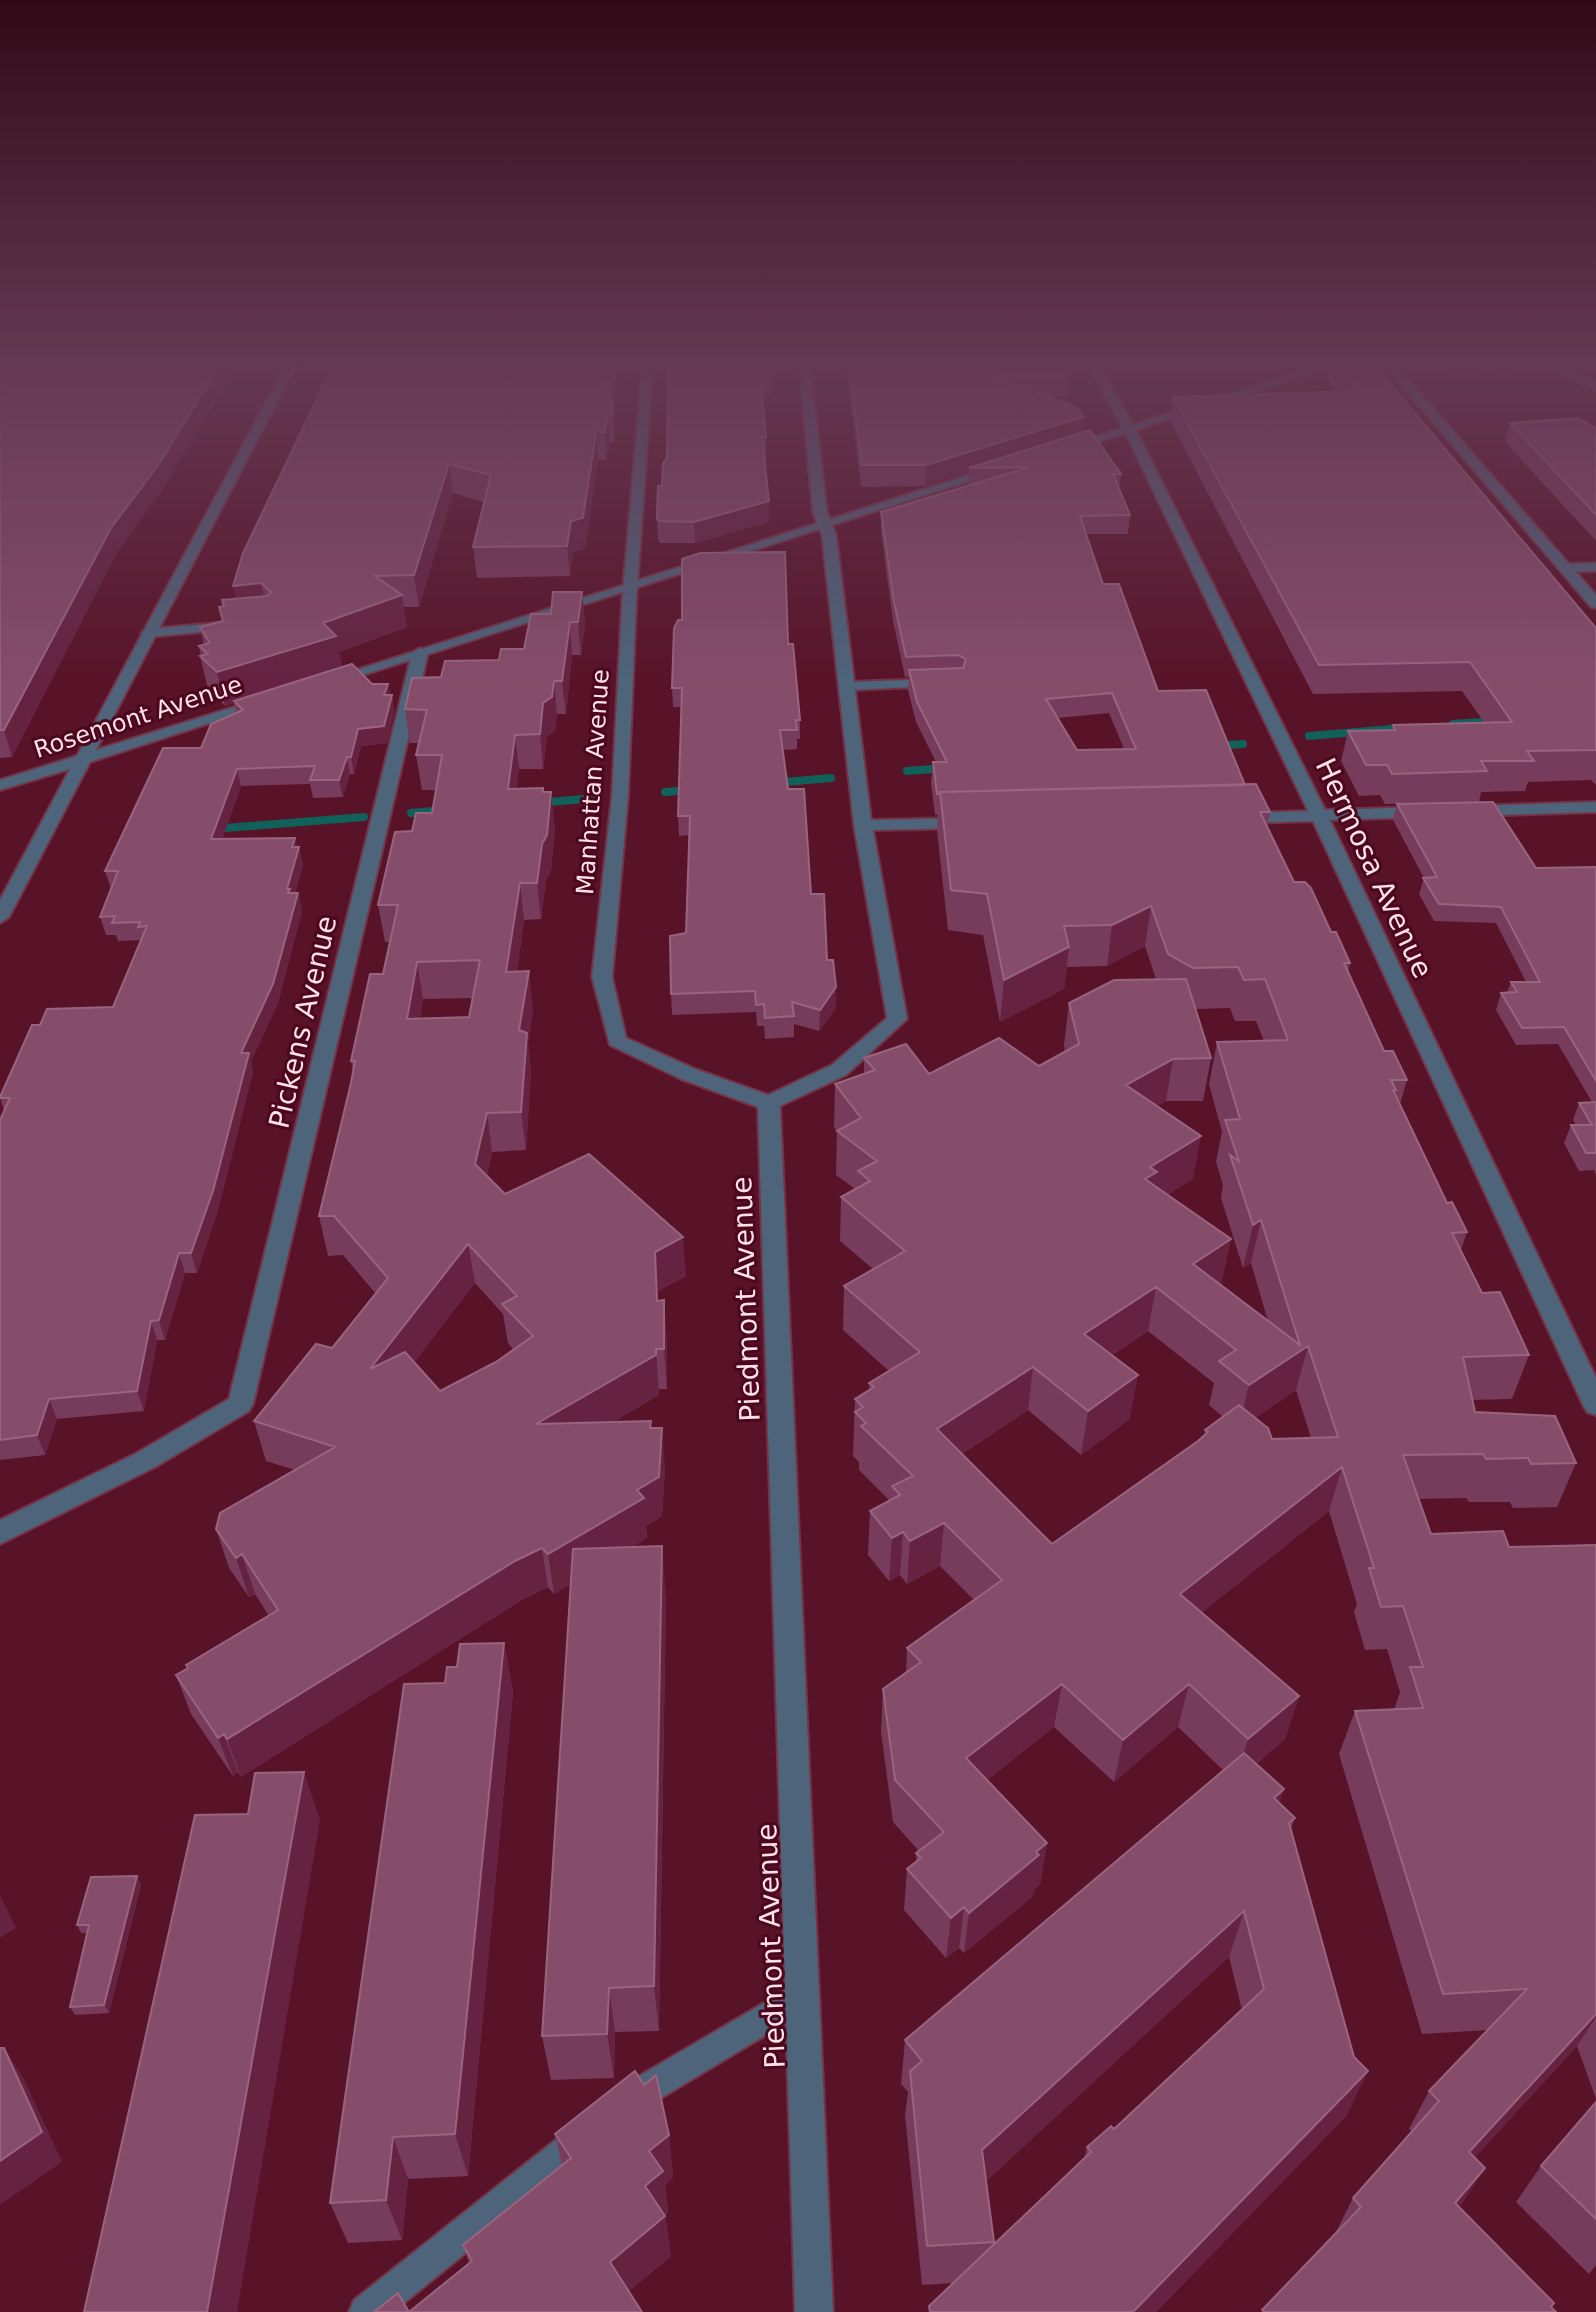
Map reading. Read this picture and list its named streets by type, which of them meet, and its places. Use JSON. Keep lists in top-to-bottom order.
{
  "streets": {
    "street": [
      "Rosemont Avenue",
      "Manhattan Avenue",
      "Hermosa Avenue",
      "Pickens Avenue",
      "Piedmont Avenue"
    ]
  },
  "crossings": [
    ["Manhattan Avenue", "Piedmont Avenue"]
  ]
}
